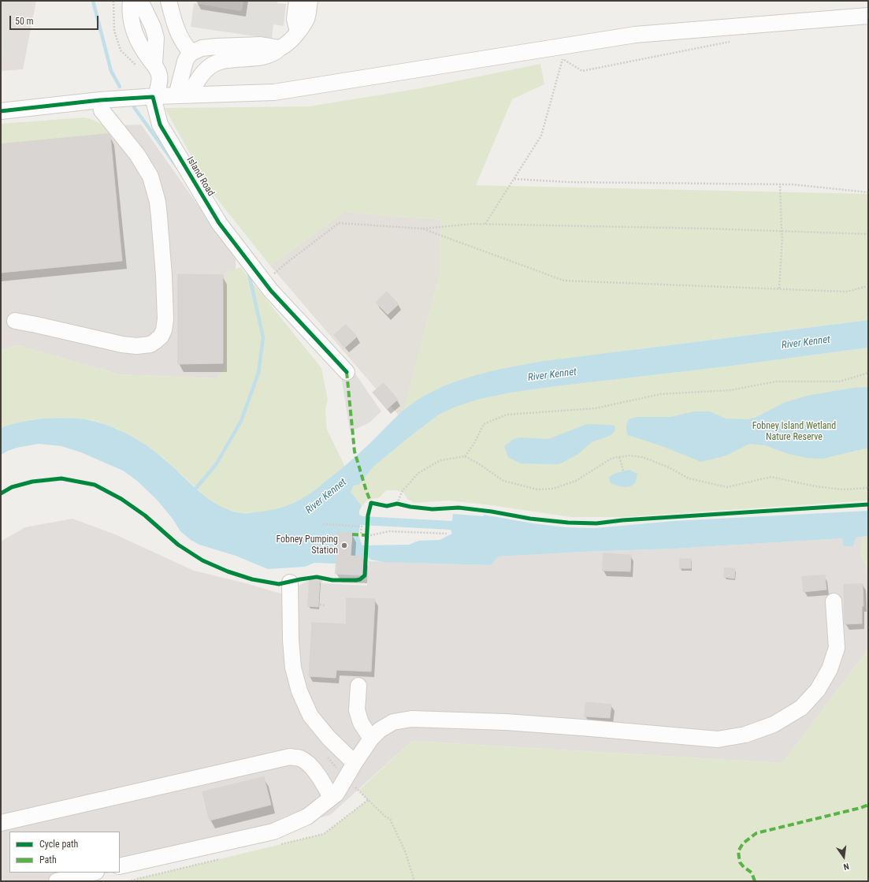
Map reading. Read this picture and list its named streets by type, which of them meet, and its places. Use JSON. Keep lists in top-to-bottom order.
{
  "streets": {
    "street": ["Island Road"]
  },
  "water": ["River Kennet"],
  "parks": ["Fobney Island Wetland Nature Reserve"],
  "places": ["Fobney Pumping Station"],
  "legend": ["Cycle path", "Path"],
  "scale_bar": "50 m",
  "north": "bottom"
}
